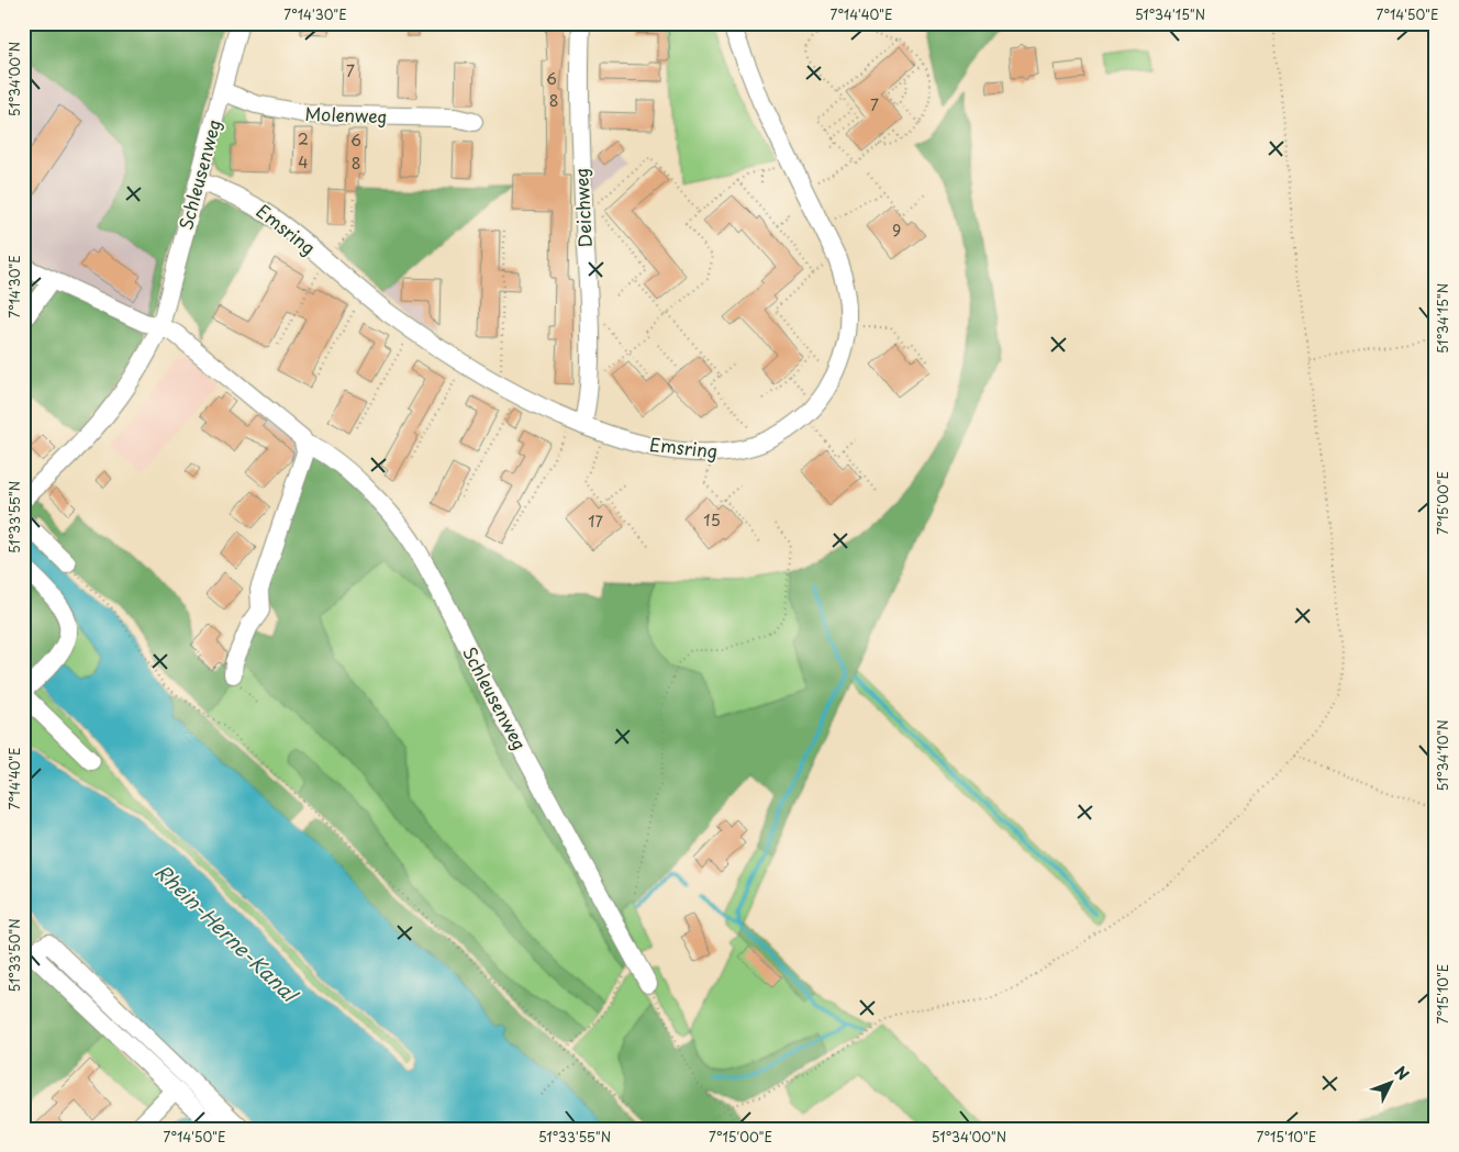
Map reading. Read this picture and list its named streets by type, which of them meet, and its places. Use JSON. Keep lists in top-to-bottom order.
{
  "streets": {
    "street": [
      "Molenweg",
      "Schleusenweg",
      "Deichweg",
      "Emsring"
    ]
  },
  "crossings": [
    ["Molenweg", "Schleusenweg"],
    ["Schleusenweg", "Emsring"],
    ["Deichweg", "Emsring"]
  ],
  "water": ["Rhein-Herne-Kanal"],
  "house_numbers": [
    "7",
    "6",
    "8",
    "7",
    "2",
    "6",
    "4",
    "8",
    "9",
    "15",
    "17"
  ],
  "north": "top right",
  "coordinates": [
    "7°14'30\"E",
    "7°14'40\"E",
    "51°34'15\"N",
    "7°14'50\"E",
    "51°34'00\"N",
    "7°15'00\"E",
    "51°33'55\"N",
    "51°34'10\"N",
    "51°33'50\"N",
    "7°15'10\"E"
  ]
}
